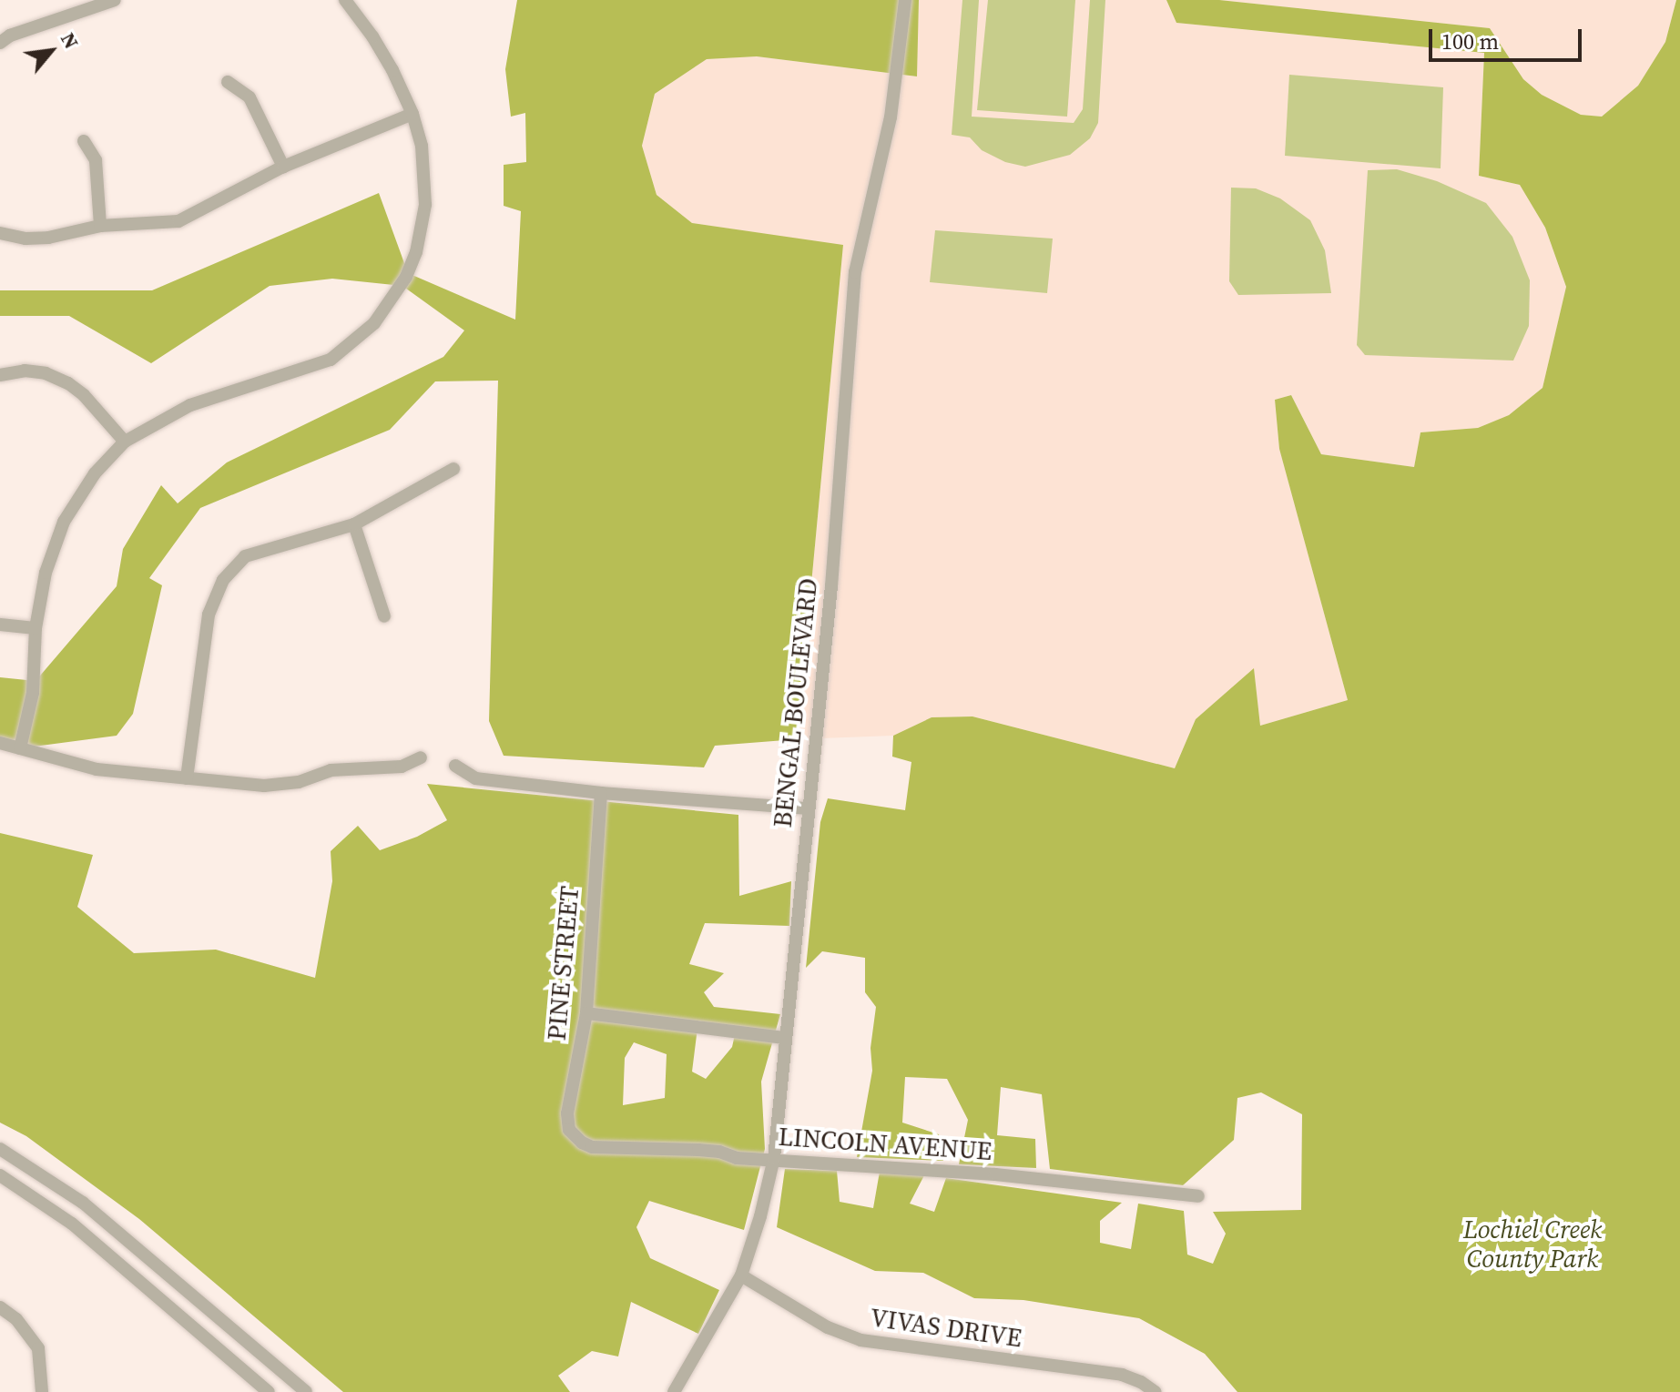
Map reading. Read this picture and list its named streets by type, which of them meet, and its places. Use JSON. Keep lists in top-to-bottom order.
{
  "streets": {
    "street": [
      "BENGAL BOULEVARD",
      "PINE STREET",
      "LINCOLN AVENUE",
      "VIVAS DRIVE"
    ]
  },
  "crossings": [
    ["BENGAL BOULEVARD", "LINCOLN AVENUE"],
    ["BENGAL BOULEVARD", "VIVAS DRIVE"],
    ["PINE STREET", "LINCOLN AVENUE"]
  ],
  "parks": ["Lochiel Creek County Park"],
  "scale_bar": "100 m",
  "north": "top right"
}
